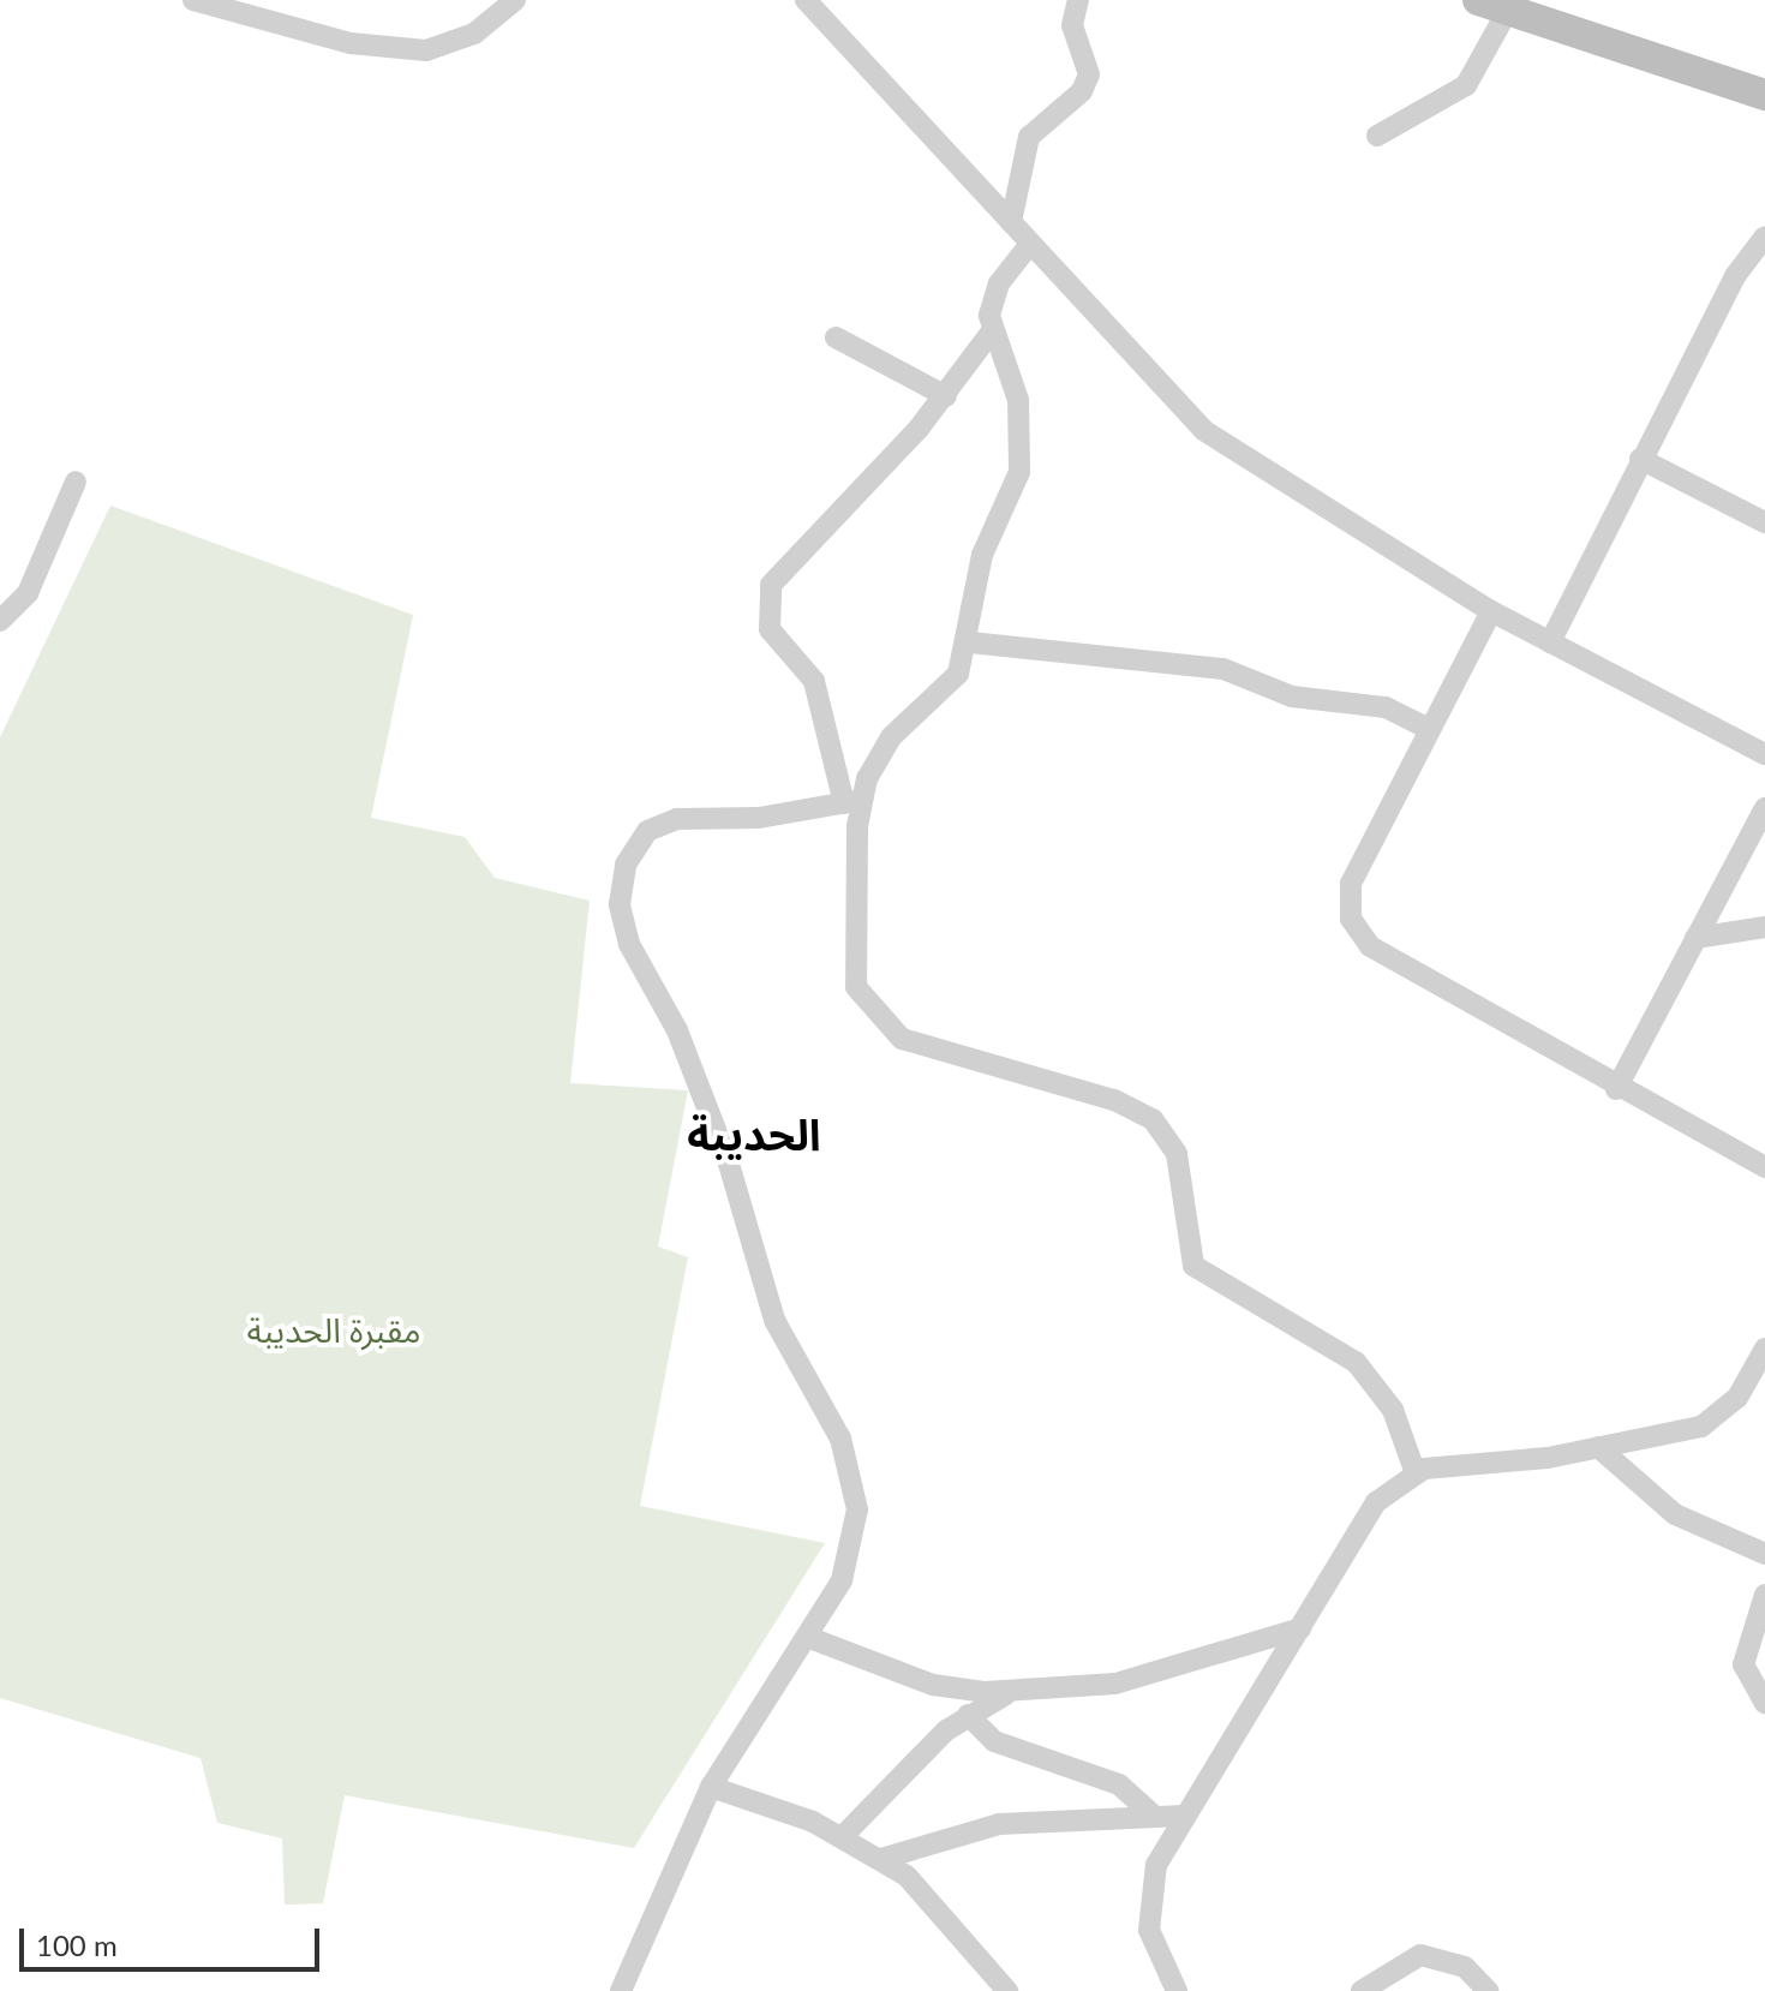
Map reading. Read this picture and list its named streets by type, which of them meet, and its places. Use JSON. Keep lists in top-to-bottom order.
{
  "districts": ["الحديبة"],
  "parks": ["مقبرة الحديبة"],
  "scale_bar": "100 m"
}
